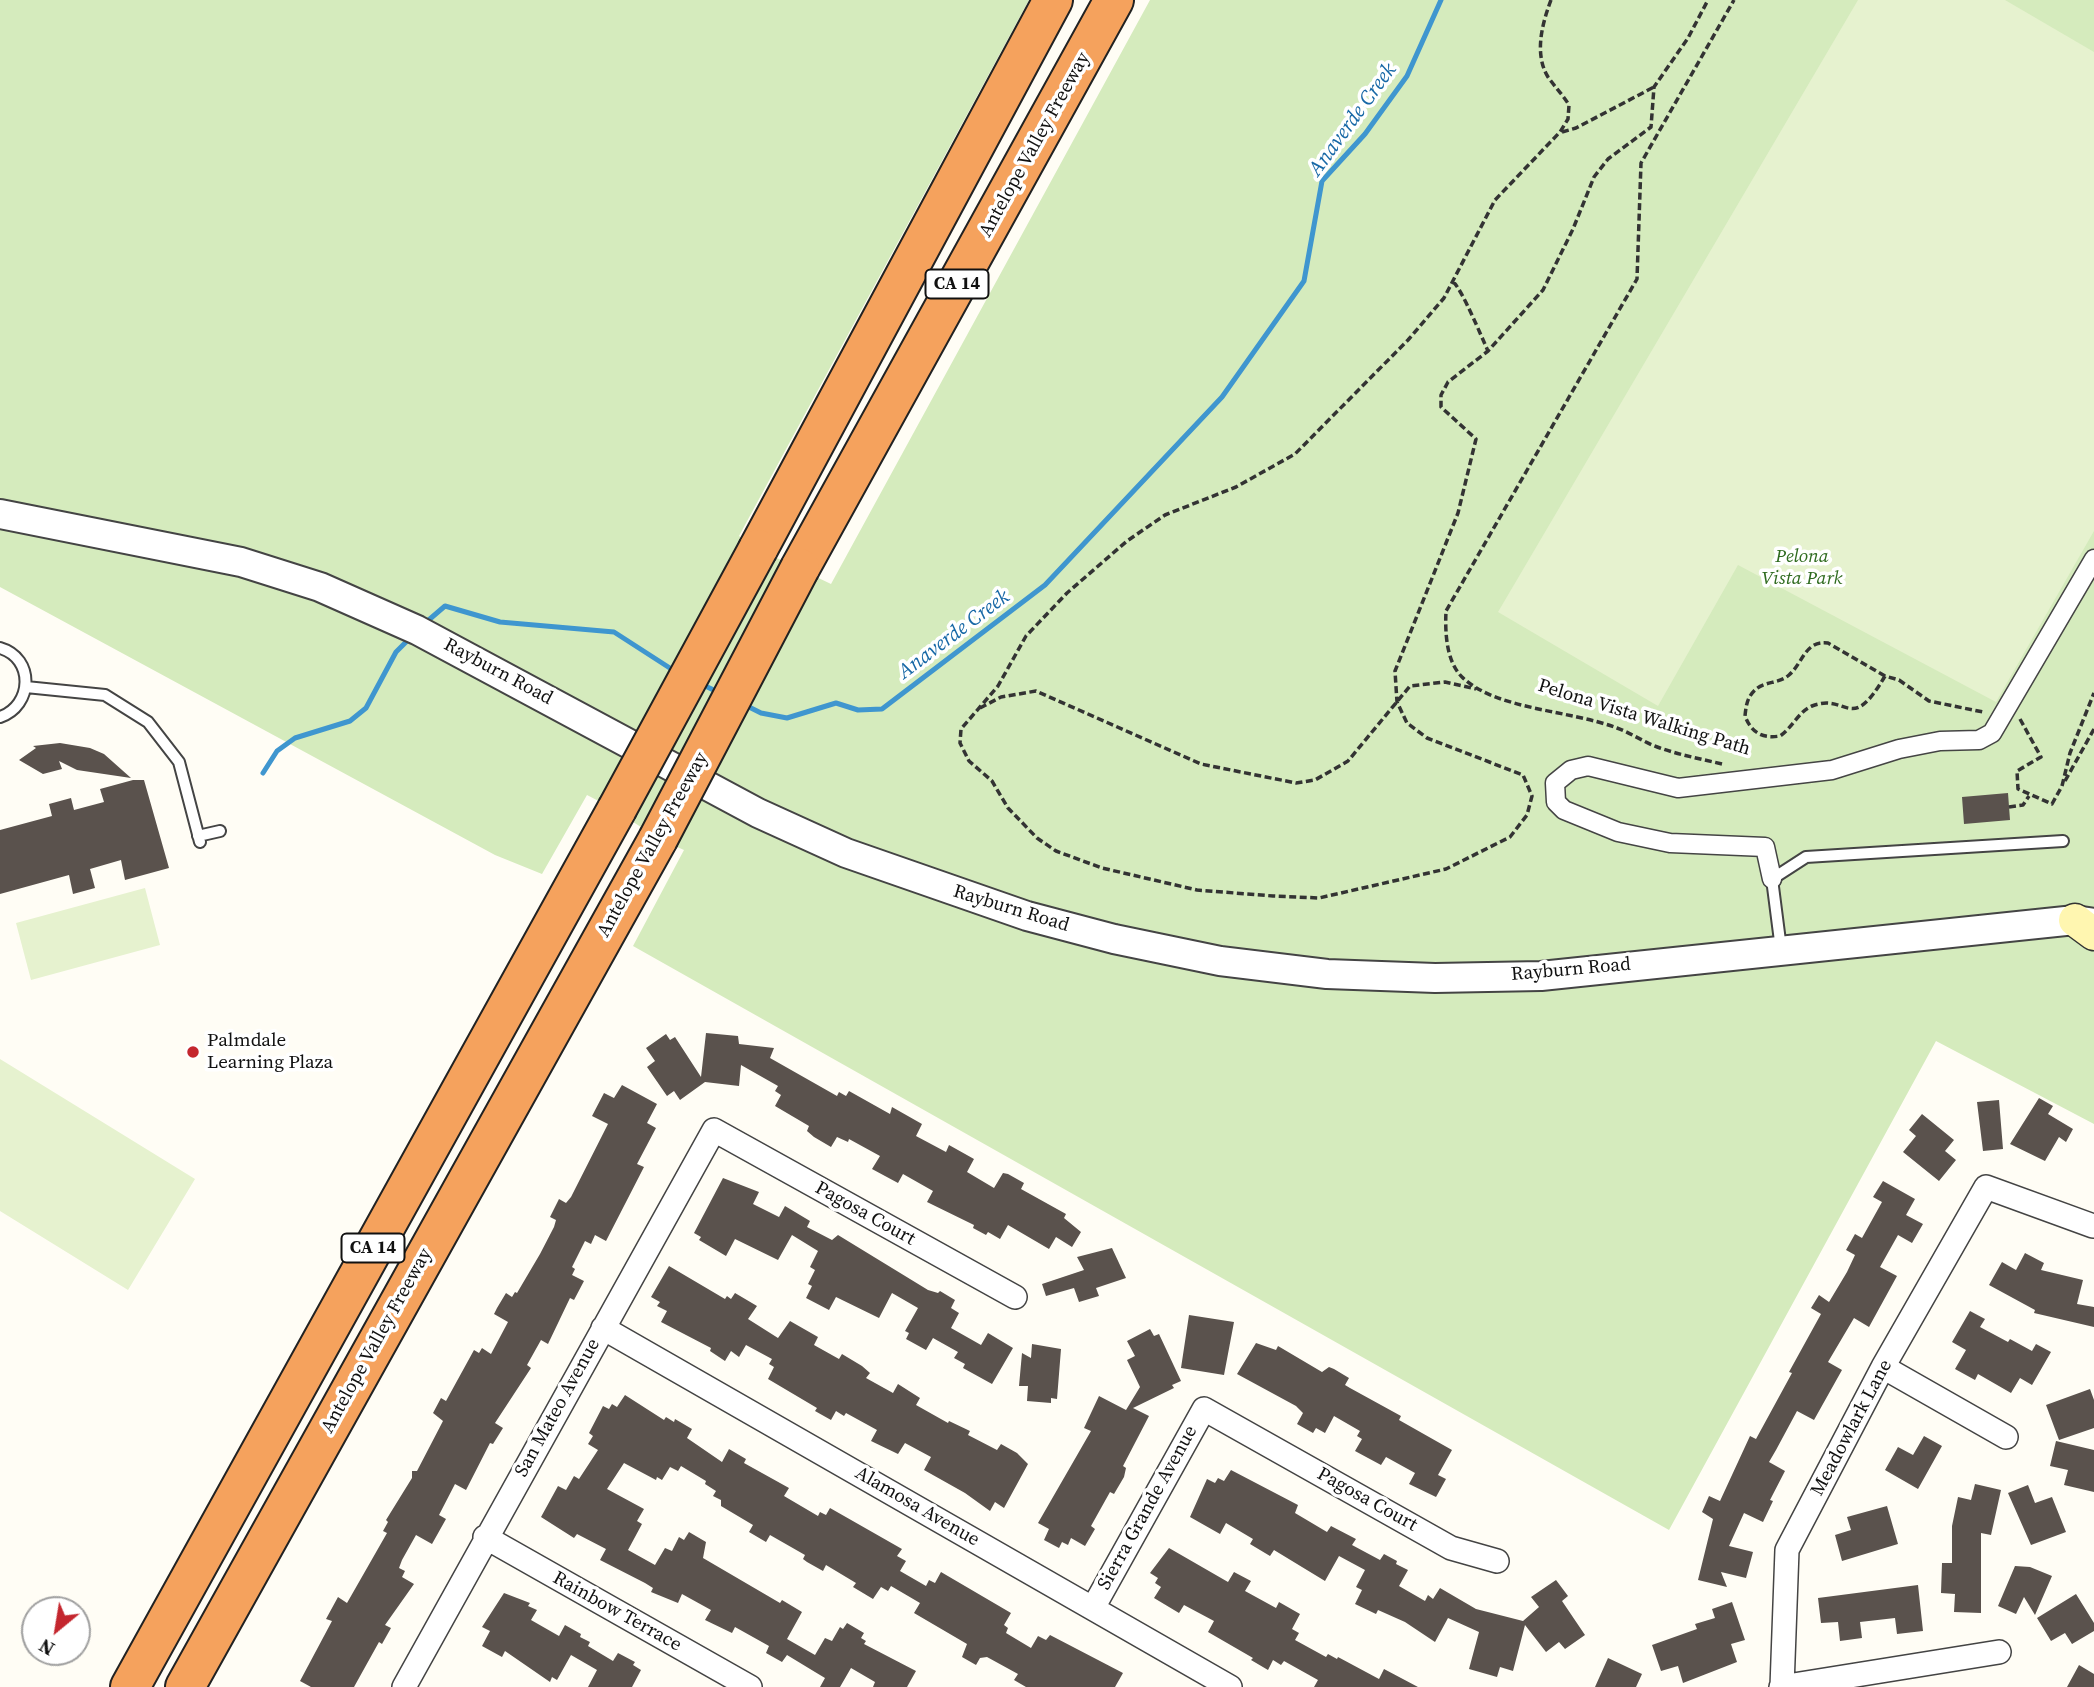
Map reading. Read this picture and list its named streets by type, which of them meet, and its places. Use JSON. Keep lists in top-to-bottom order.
{
  "streets": {
    "highway": ["Antelope Valley Freeway", "CA 14"],
    "street": [
      "Rayburn Road",
      "Pelona Vista Walking Path",
      "Pagosa Court",
      "San Mateo Avenue",
      "Meadowlark Lane",
      "Alamosa Avenue",
      "Sierra Grande Avenue",
      "Rainbow Terrace"
    ]
  },
  "crossings": [
    ["Pagosa Court", "San Mateo Avenue"],
    ["Pagosa Court", "Sierra Grande Avenue"],
    ["San Mateo Avenue", "Alamosa Avenue"],
    ["San Mateo Avenue", "Rainbow Terrace"],
    ["Alamosa Avenue", "Sierra Grande Avenue"]
  ],
  "water": ["Anaverde Creek"],
  "parks": ["Pelona Vista Park"],
  "places": ["Palmdale Learning Plaza"],
  "north": "bottom left"
}
